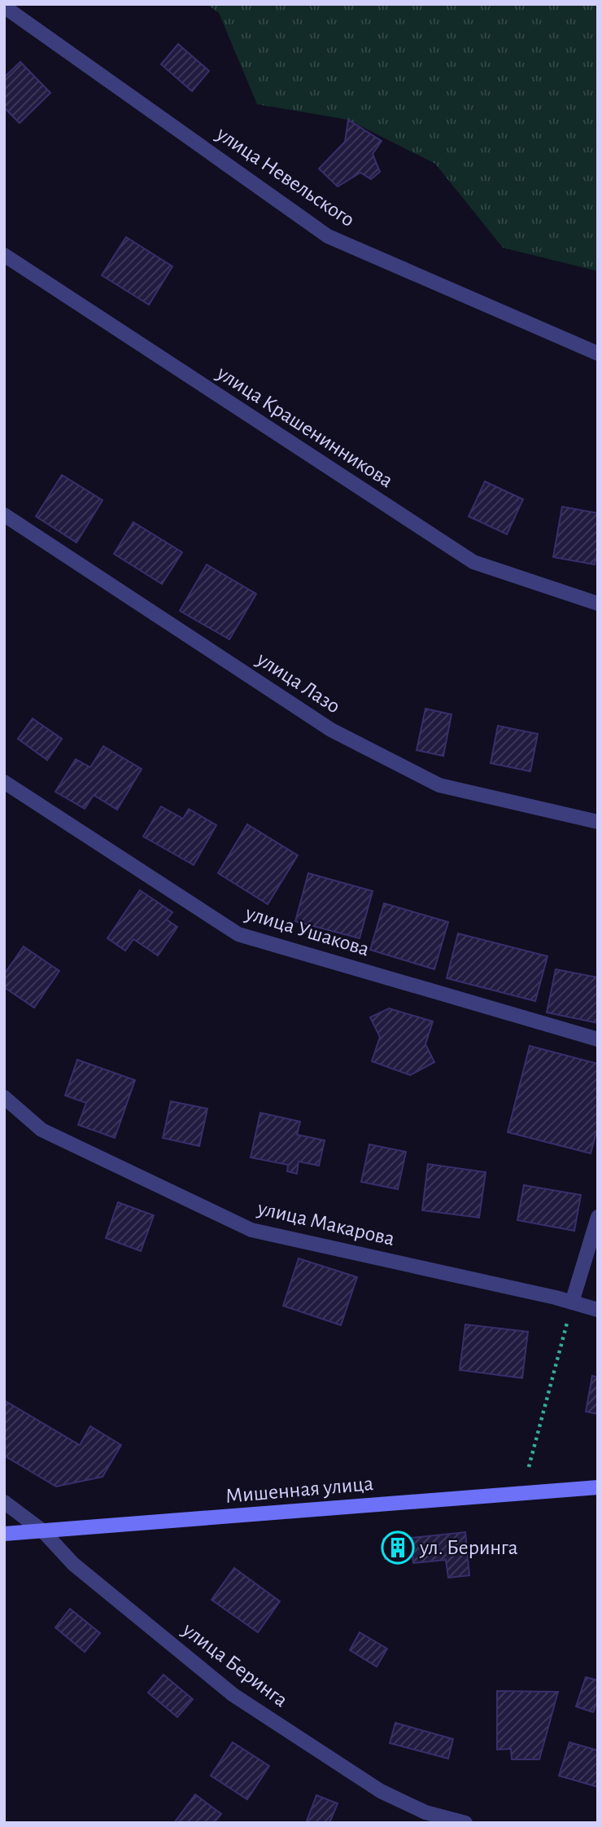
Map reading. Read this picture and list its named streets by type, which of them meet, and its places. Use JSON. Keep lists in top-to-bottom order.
{
  "streets": {
    "main road": ["Мишенная улица"],
    "street": [
      "улица Невельского",
      "улица Крашенинникова",
      "улица Лазо",
      "улица Ушакова",
      "улица Макарова",
      "улица Беринга"
    ]
  },
  "crossings": [
    ["Мишенная улица", "улица Беринга"]
  ],
  "places": {
    "building": ["ул. Беринга"]
  }
}
